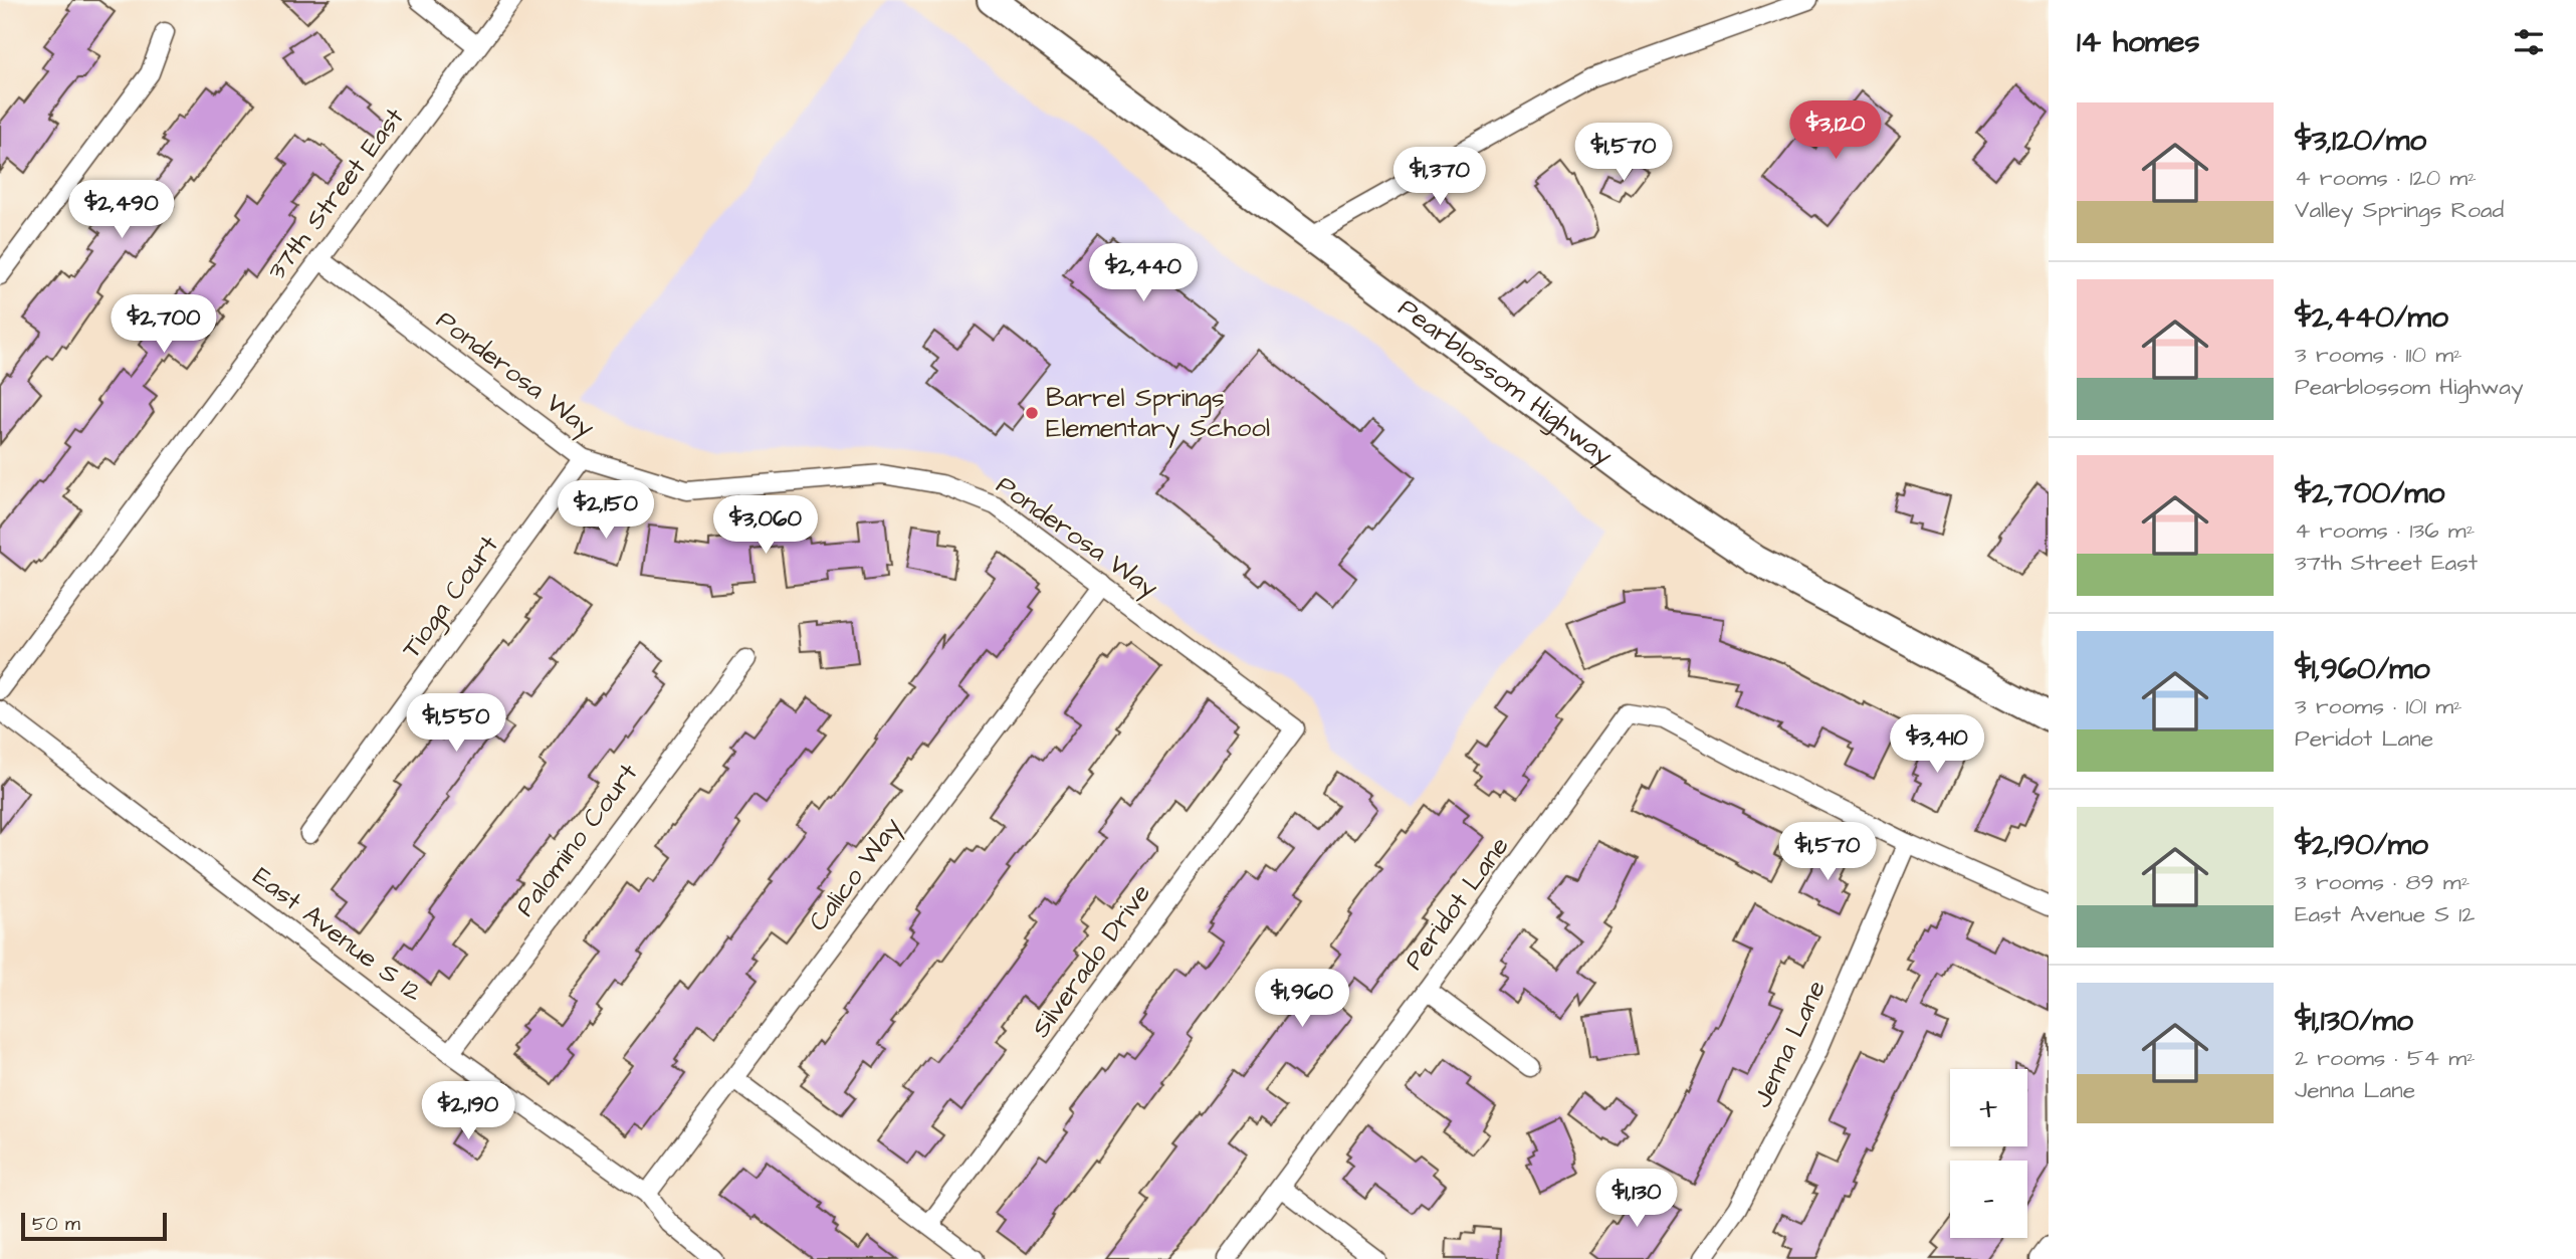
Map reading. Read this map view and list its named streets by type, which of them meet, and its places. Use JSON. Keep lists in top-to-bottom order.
{
  "streets": {
    "main road": ["Pearblossom Highway"],
    "street": [
      "37th Street East",
      "Ponderosa Way",
      "Tioga Court",
      "Palomino Court",
      "Calico Way",
      "Peridot Lane",
      "East Avenue S 12",
      "Silverado Drive",
      "Jenna Lane"
    ]
  },
  "crossings": [
    ["37th Street East", "Ponderosa Way"],
    ["Ponderosa Way", "Tioga Court"],
    ["Ponderosa Way", "Calico Way"],
    ["Ponderosa Way", "Silverado Drive"],
    ["Palomino Court", "East Avenue S 12"],
    ["Calico Way", "East Avenue S 12"],
    ["Peridot Lane", "Jenna Lane"]
  ],
  "places": ["Barrel Springs Elementary School"],
  "scale_bar": "50 m",
  "page": {
    "heading": "14 homes",
    "list": [
      {
        "name": "$3,120/mo",
        "note": "4 rooms · 120 m² · Valley Springs Road"
      },
      {
        "name": "$2,440/mo",
        "note": "3 rooms · 110 m² · Pearblossom Highway"
      },
      {
        "name": "$2,700/mo",
        "note": "4 rooms · 136 m² · 37th Street East"
      },
      {
        "name": "$1,960/mo",
        "note": "3 rooms · 101 m² · Peridot Lane"
      },
      {
        "name": "$2,190/mo",
        "note": "3 rooms · 89 m² · East Avenue S 12"
      },
      {
        "name": "$1,130/mo",
        "note": "2 rooms · 54 m² · Jenna Lane"
      }
    ],
    "price": [
      "$3,120",
      "$1,570",
      "$1,370",
      "$2,490",
      "$2,440",
      "$2,700",
      "$2,150",
      "$3,060",
      "$1,550",
      "$3,410",
      "$1,570",
      "$1,960",
      "$2,190",
      "$1,130"
    ],
    "map_buttons": ["+", "−"],
    "scale": "50 m"
  }
}
